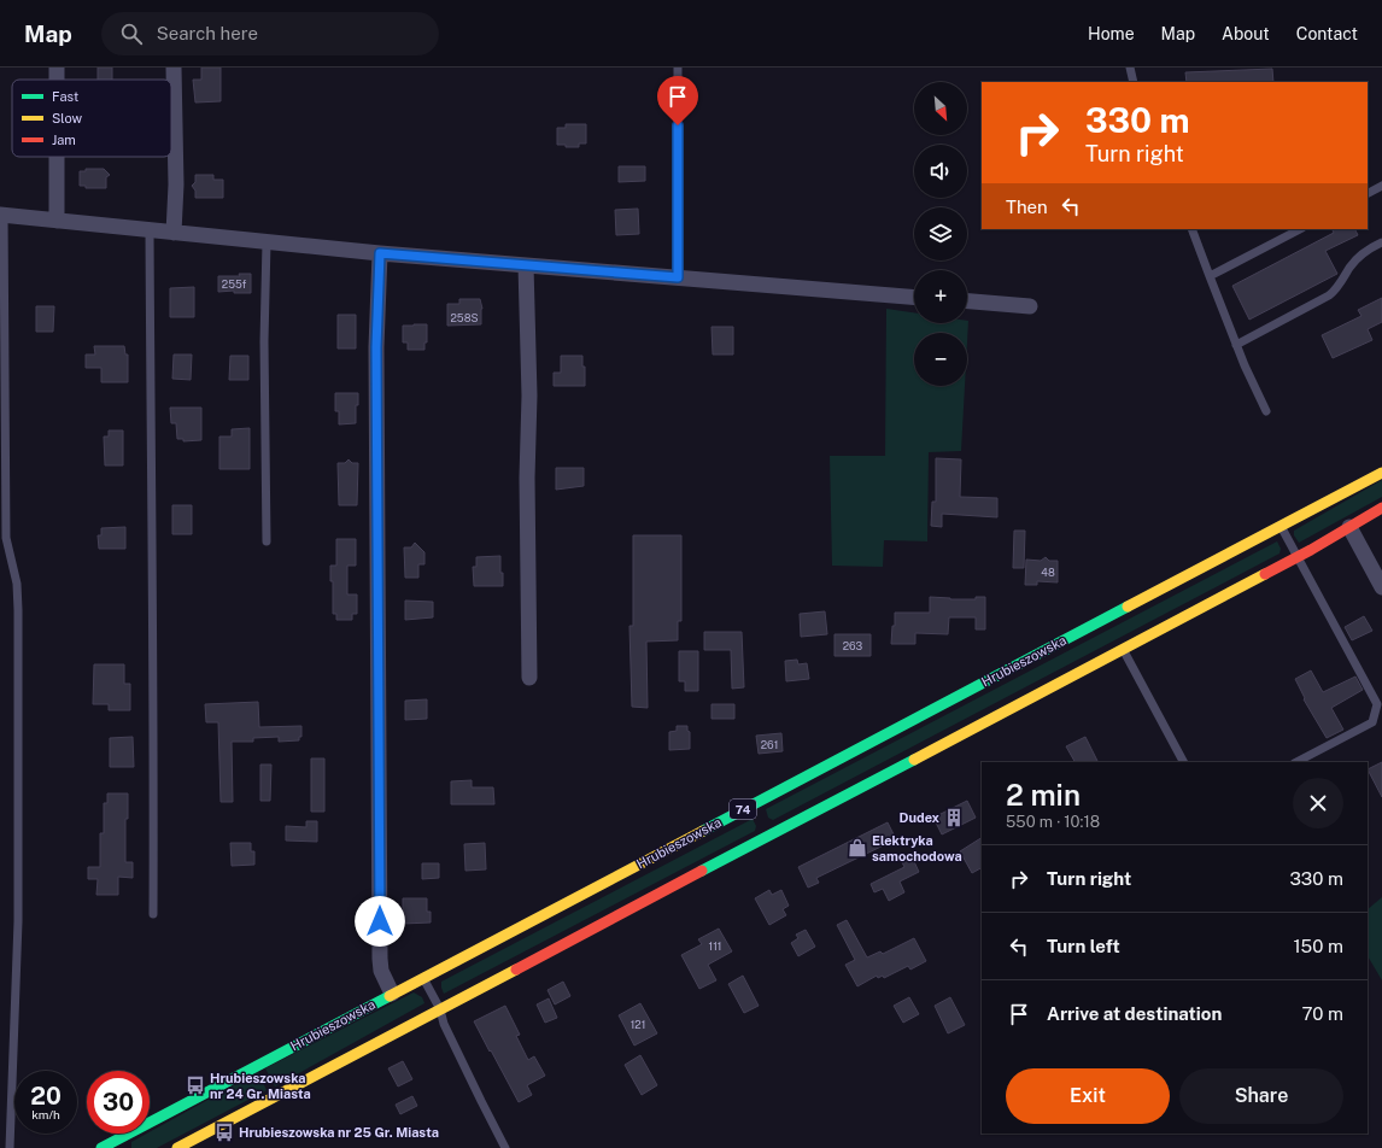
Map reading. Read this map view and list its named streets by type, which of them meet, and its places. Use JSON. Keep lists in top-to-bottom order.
{
  "streets": {
    "main road": ["Hrubieszowska", "74"]
  },
  "places": {
    "building": ["Dudex"],
    "shop": ["Elektryka samochodowa"],
    "bus stop": ["Hrubieszowska nr 24 Gr. Miasta", "Hrubieszowska nr 25 Gr. Miasta"]
  },
  "house_numbers": [
    "255f",
    "258S",
    "48",
    "263",
    "261",
    "111",
    "121"
  ],
  "legend": ["Fast", "Slow", "Jam"],
  "north": "bottom right",
  "page": {
    "header": "Map",
    "search": "Search here",
    "nav": [
      "Home",
      "Map",
      "About",
      "Contact"
    ],
    "map_buttons": ["+", "−"],
    "turn": ["330 m", "Turn right"],
    "then": "Then",
    "heading": ["2 min", "550 m · 10:18"],
    "list": [
      {
        "name": "Turn right",
        "value": "330 m"
      },
      {
        "name": "Turn left",
        "value": "150 m"
      },
      {
        "name": "Arrive at destination",
        "value": "70 m"
      }
    ],
    "buttons": ["Exit", "Share"],
    "speed": "20 km/h",
    "limit": "30"
  }
}
